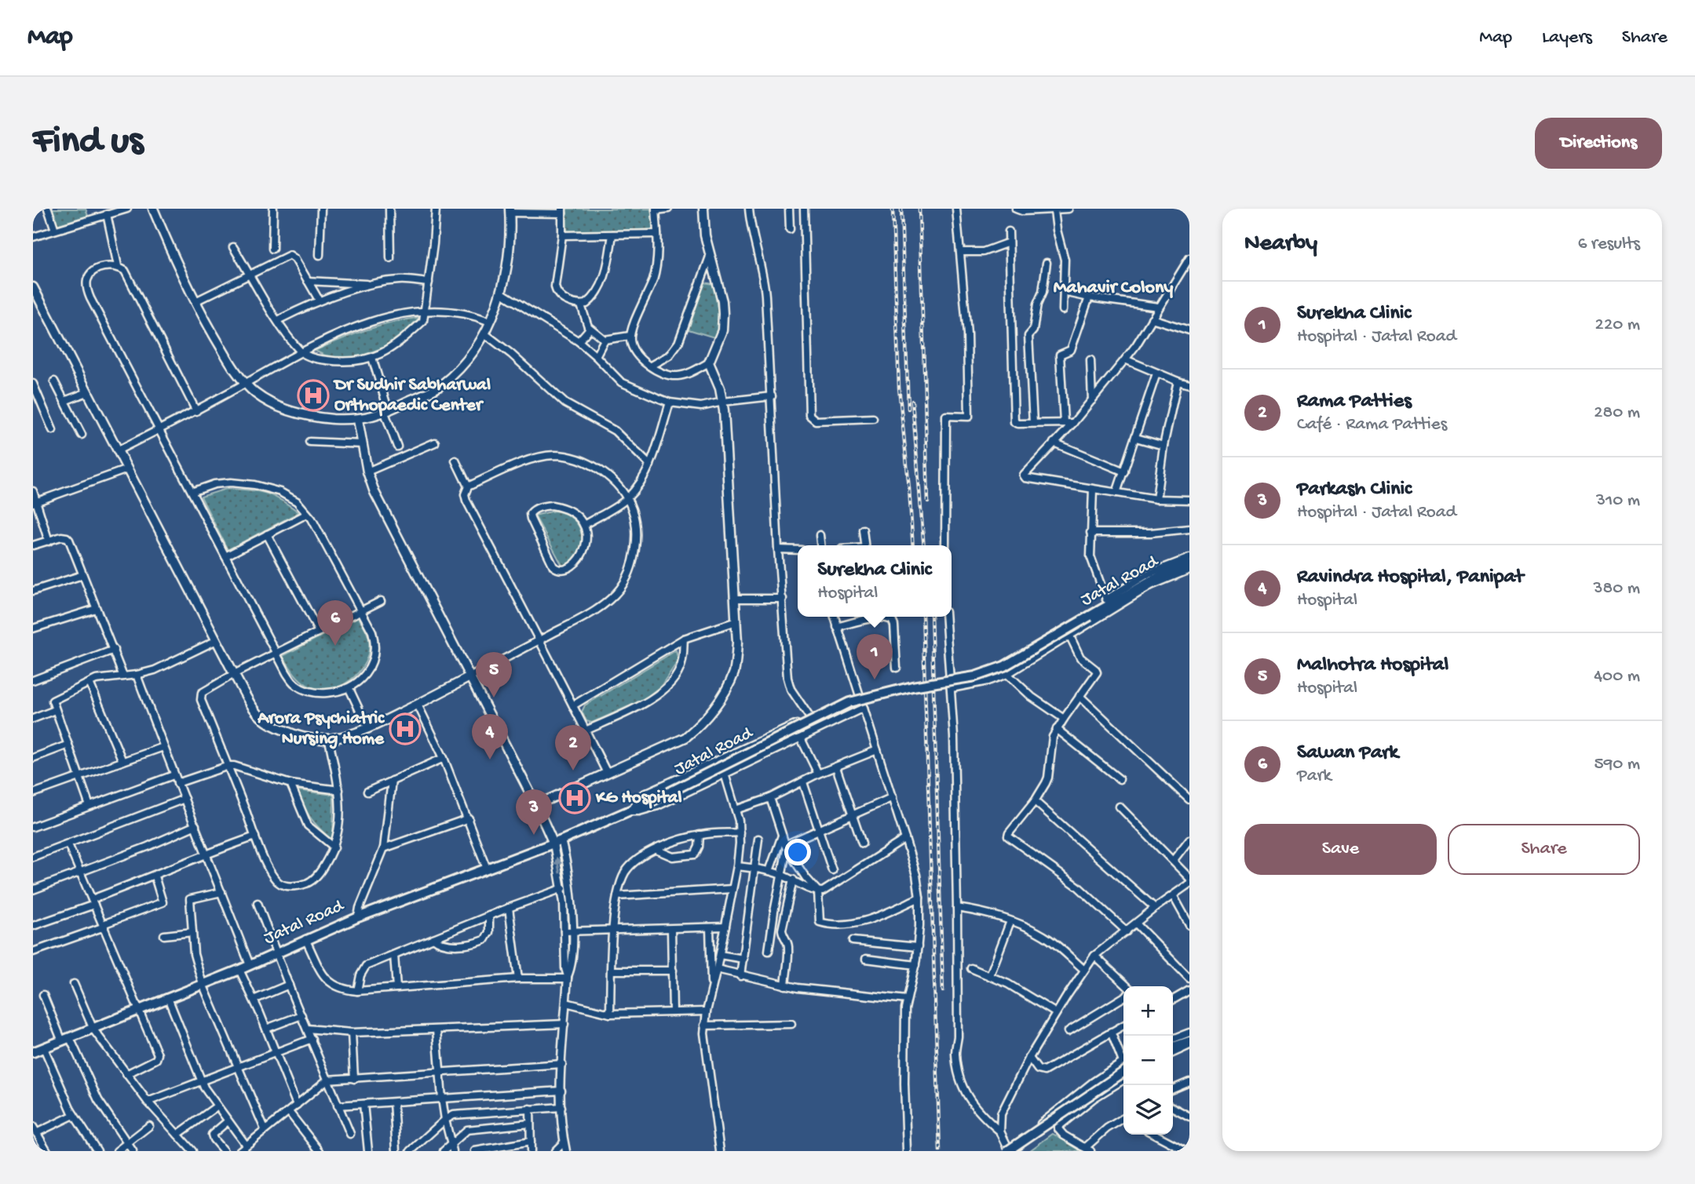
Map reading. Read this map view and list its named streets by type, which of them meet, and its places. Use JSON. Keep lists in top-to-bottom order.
{
  "streets": {
    "main road": ["Jatal Road"]
  },
  "districts": ["Mahavir Colony"],
  "places": {
    "hospital": ["Dr Sudhir Sabharwal Orthopaedic Center", "Arora Psychiatric Nursing Home", "KG Hospital"]
  },
  "page": {
    "header": "Map",
    "nav": ["Map", "Layers", "Share"],
    "buttons": [
      "Directions",
      ["Save", "Share"]
    ],
    "title": "Find us",
    "heading": ["Nearby", "6 results"],
    "list": [
      {
        "mark": "1",
        "name": "Surekha Clinic",
        "note": "Hospital · Jatal Road",
        "value": "220 m"
      },
      {
        "mark": "2",
        "name": "Rama Patties",
        "note": "Café · Rama Patties",
        "value": "280 m"
      },
      {
        "mark": "3",
        "name": "Parkash Clinic",
        "note": "Hospital · Jatal Road",
        "value": "310 m"
      },
      {
        "mark": "4",
        "name": "Ravindra Hospital, Panipat",
        "note": "Hospital",
        "value": "380 m"
      },
      {
        "mark": "5",
        "name": "Malhotra Hospital",
        "note": "Hospital",
        "value": "400 m"
      },
      {
        "mark": "6",
        "name": "Sawan Park",
        "note": "Park",
        "value": "590 m"
      }
    ],
    "popup": ["Surekha Clinic", "Hospital"],
    "pins": [
      "6",
      "1",
      "5",
      "4",
      "2",
      "3"
    ],
    "map_buttons": ["+", "−"]
  }
}
